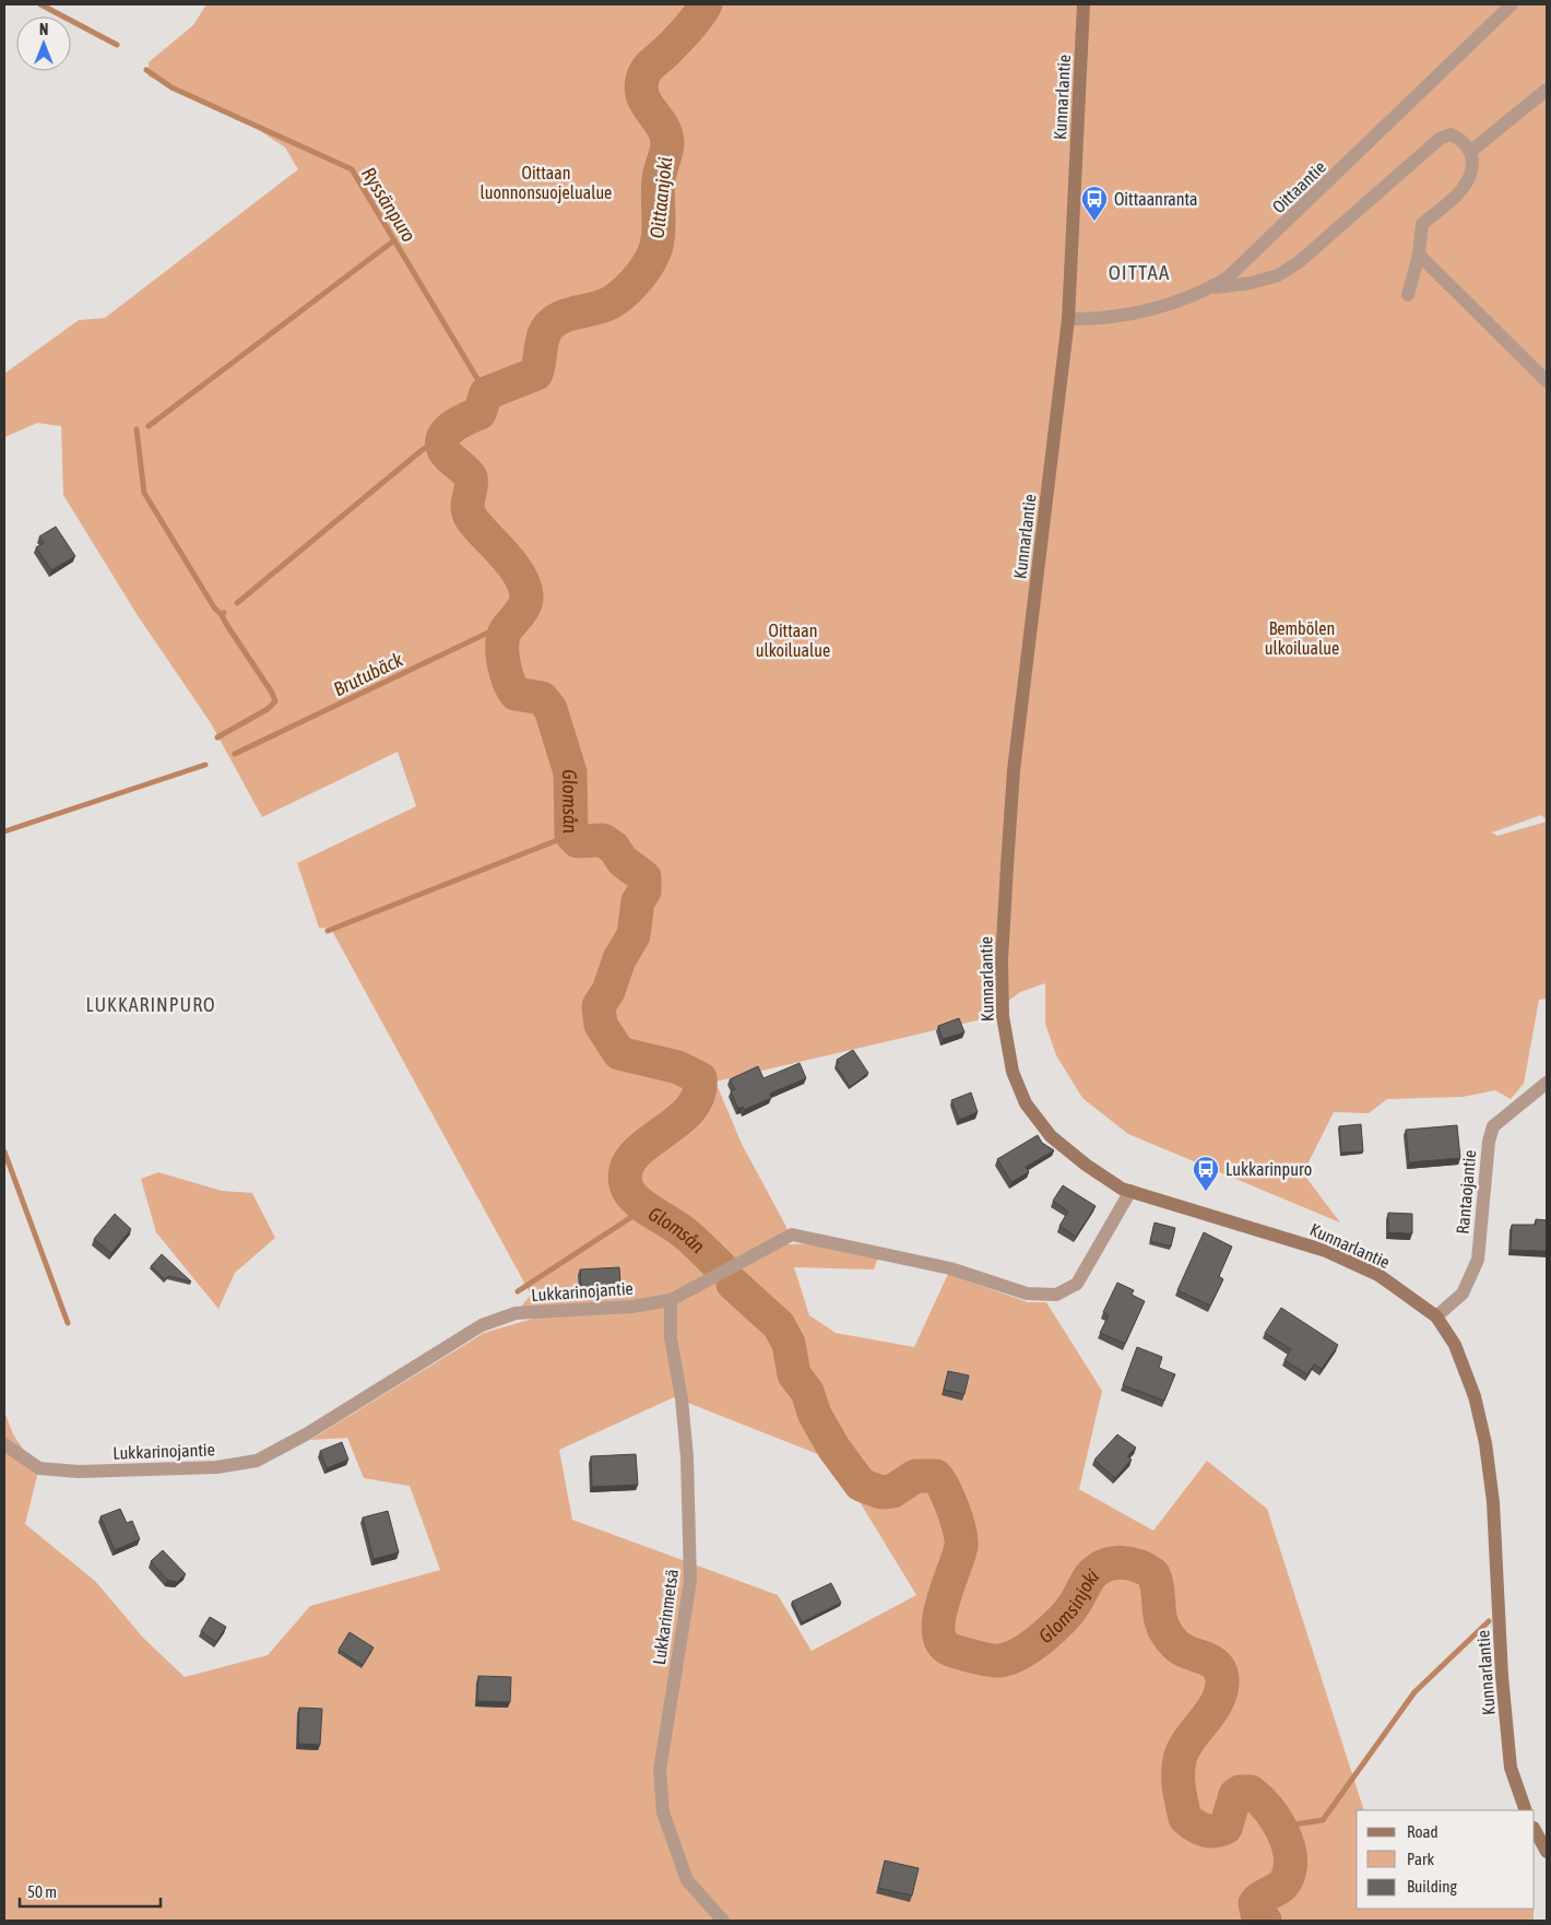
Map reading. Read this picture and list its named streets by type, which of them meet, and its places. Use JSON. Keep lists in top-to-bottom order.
{
  "streets": {
    "main road": ["Kunnarlantie"],
    "street": [
      "Oittaantie",
      "Rantaojantie",
      "Lukkarinojantie",
      "Lukkarinmetsä"
    ]
  },
  "crossings": [
    ["Kunnarlantie", "Oittaantie"],
    ["Kunnarlantie", "Rantaojantie"],
    ["Kunnarlantie", "Lukkarinojantie"],
    ["Lukkarinojantie", "Lukkarinmetsä"]
  ],
  "districts": ["OITTAA", "LUKKARINPURO"],
  "water": [
    "Oittaanjoki",
    "Ryssänpuro",
    "Brutubäck",
    "Glomsån",
    "Glomsinjoki"
  ],
  "parks": ["Oittaan luonnonsuojelualue", "Bembölen ulkoilualue", "Oittaan ulkoilualue"],
  "places": {
    "bus stop": ["Oittaanranta", "Lukkarinpuro"]
  },
  "legend": ["Road", "Park", "Building"],
  "scale_bar": "50 m",
  "north": "top"
}
